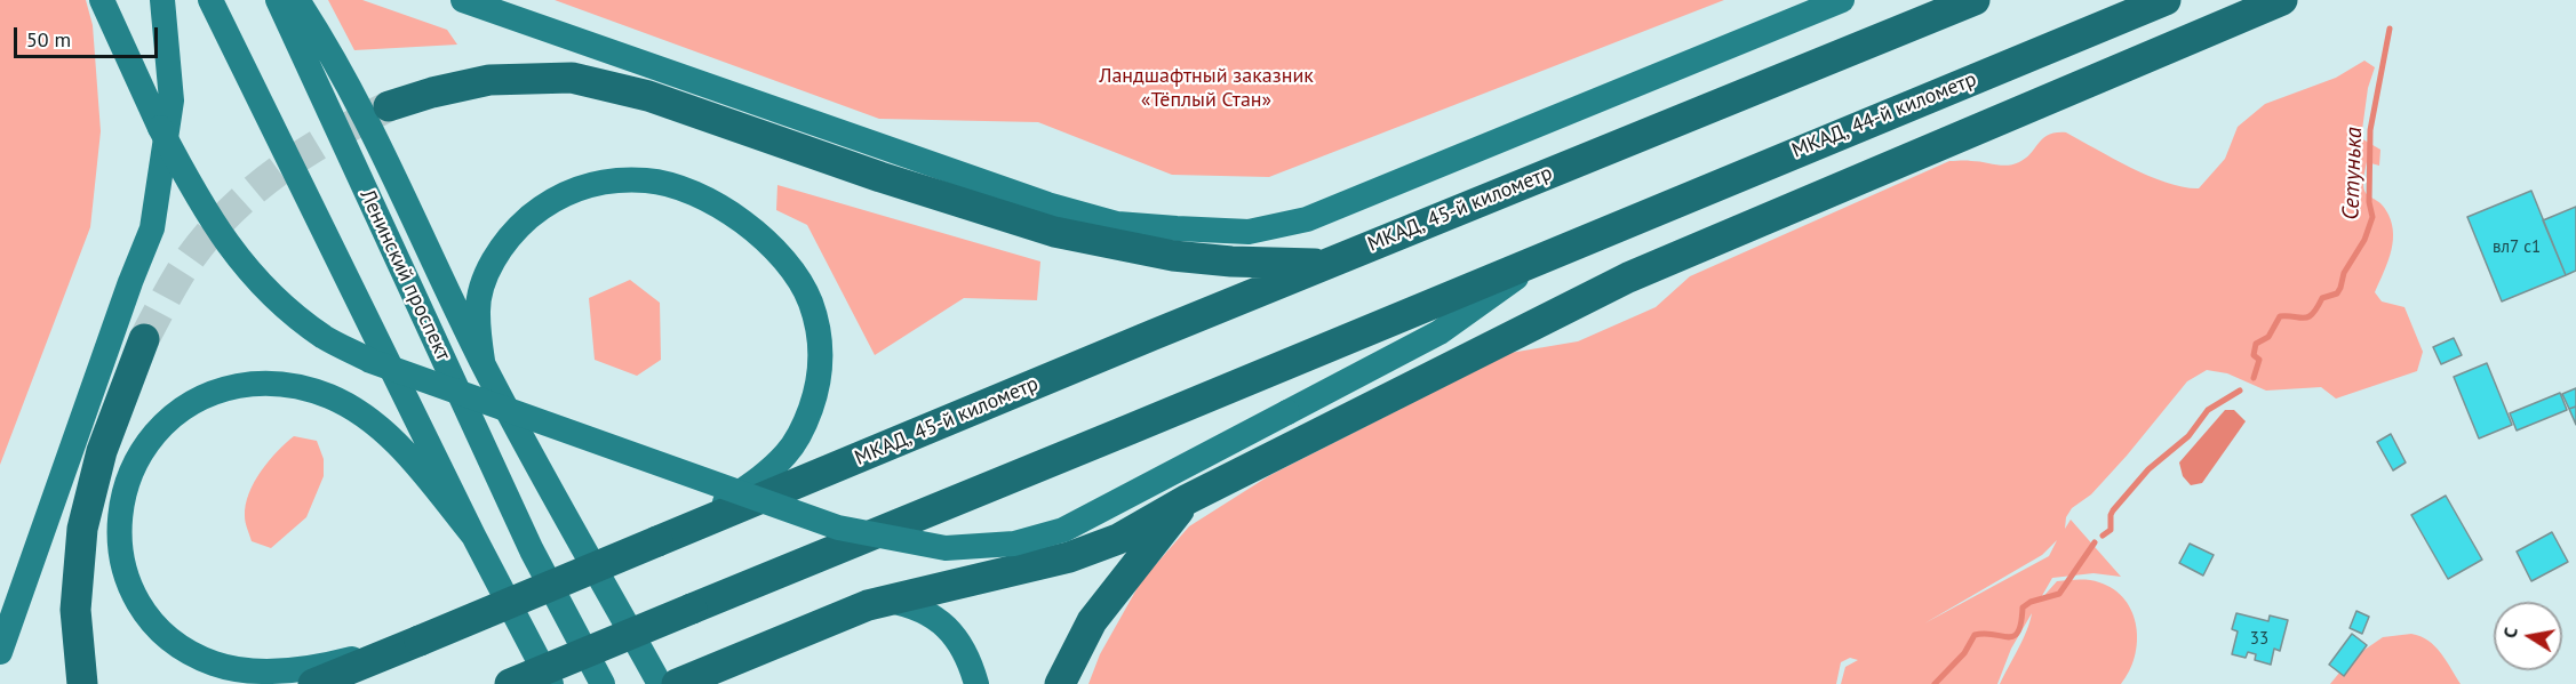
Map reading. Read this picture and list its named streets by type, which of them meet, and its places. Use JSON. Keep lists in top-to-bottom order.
{
  "streets": {
    "highway": ["МКАД, 44-й километр", "МКАД, 45-й километр"],
    "main road": ["Ленинский проспект"]
  },
  "water": ["Сетунька"],
  "parks": ["Ландшафтный заказник «Тёплый Стан»"],
  "house_numbers": ["вл7 с1", "33"],
  "scale_bar": "50 m",
  "north": "left"
}
